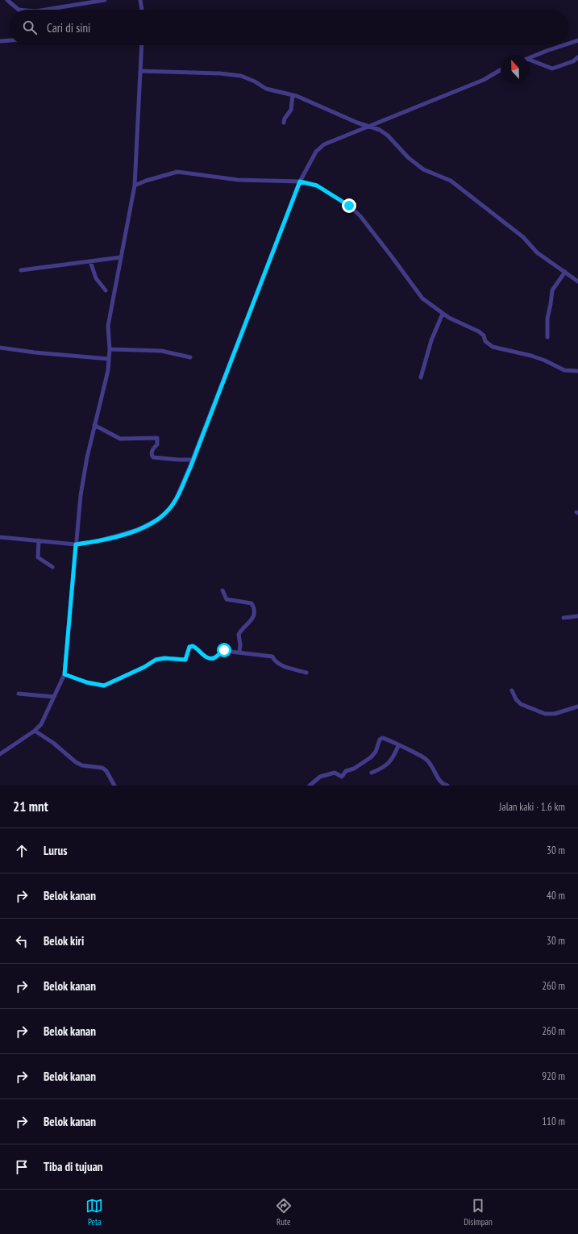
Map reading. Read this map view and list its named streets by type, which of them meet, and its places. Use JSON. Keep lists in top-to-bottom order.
{
  "north": "top",
  "page": {
    "search": "Cari di sini",
    "heading": ["21 mnt", "Jalan kaki · 1.6 km"],
    "list": [
      ["Lurus", "30 m"],
      ["Belok kanan", "40 m"],
      ["Belok kiri", "30 m"],
      ["Belok kanan", "260 m"],
      ["Belok kanan", "260 m"],
      ["Belok kanan", "920 m"],
      ["Belok kanan", "110 m"],
      "Tiba di tujuan"
    ],
    "nav": ["Peta", "Rute", "Disimpan"]
  }
}
